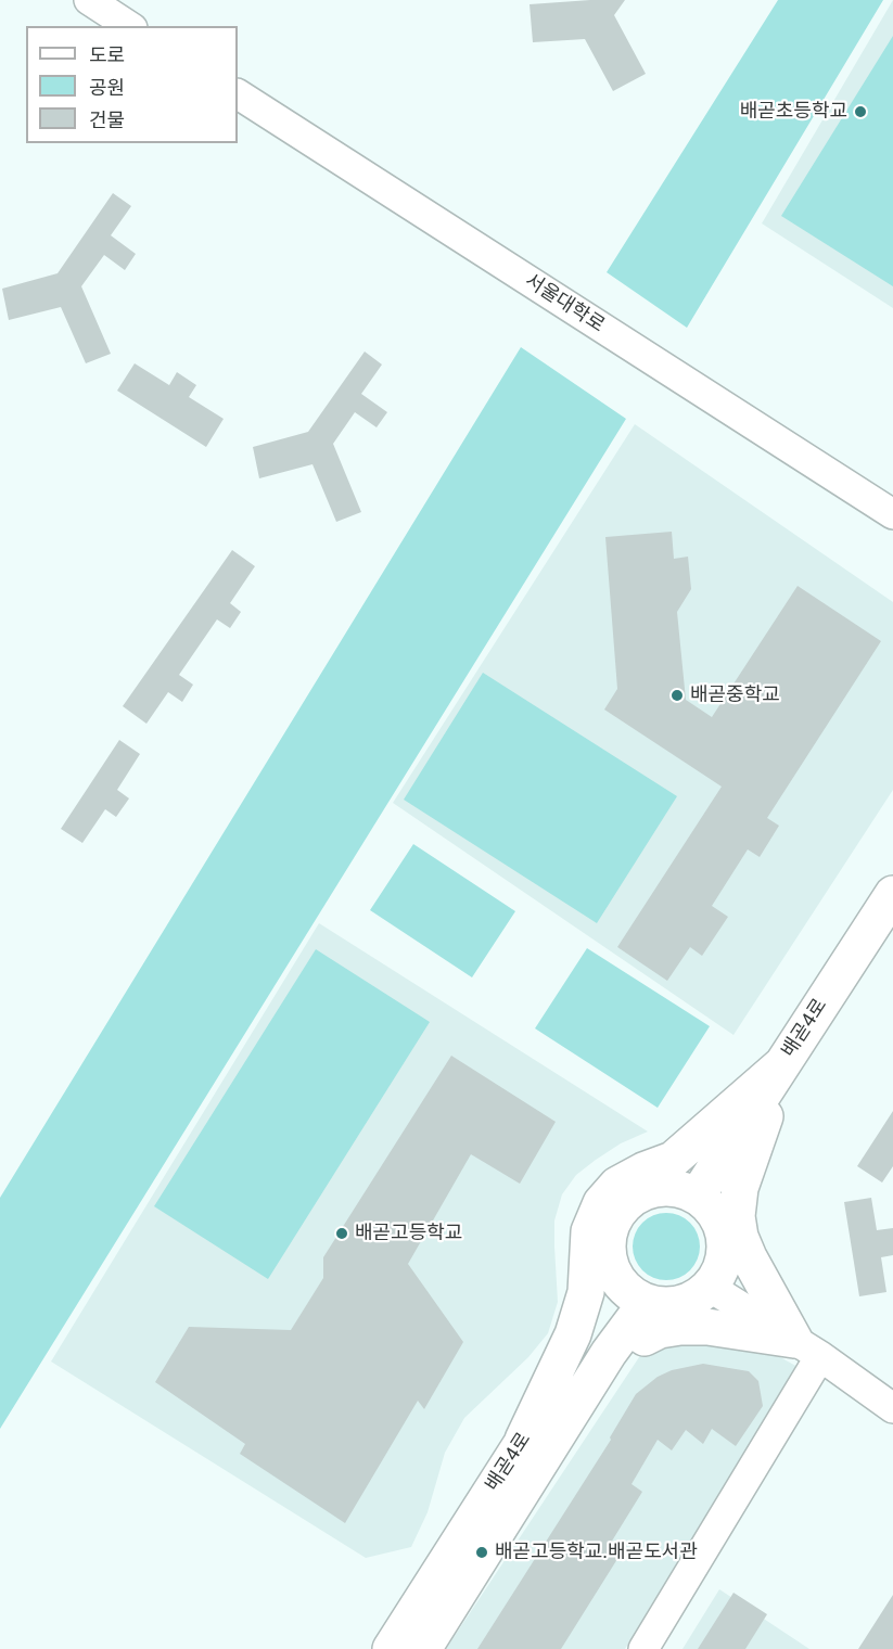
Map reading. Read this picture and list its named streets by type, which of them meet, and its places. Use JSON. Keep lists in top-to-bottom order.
{
  "streets": {
    "main road": ["배곧4로"],
    "street": ["서울대학로"]
  },
  "places": [
    "배곧초등학교",
    "배곧중학교",
    "배곧고등학교",
    "배곧고등학교.배곧도서관"
  ],
  "legend": ["도로", "공원", "건물"]
}
